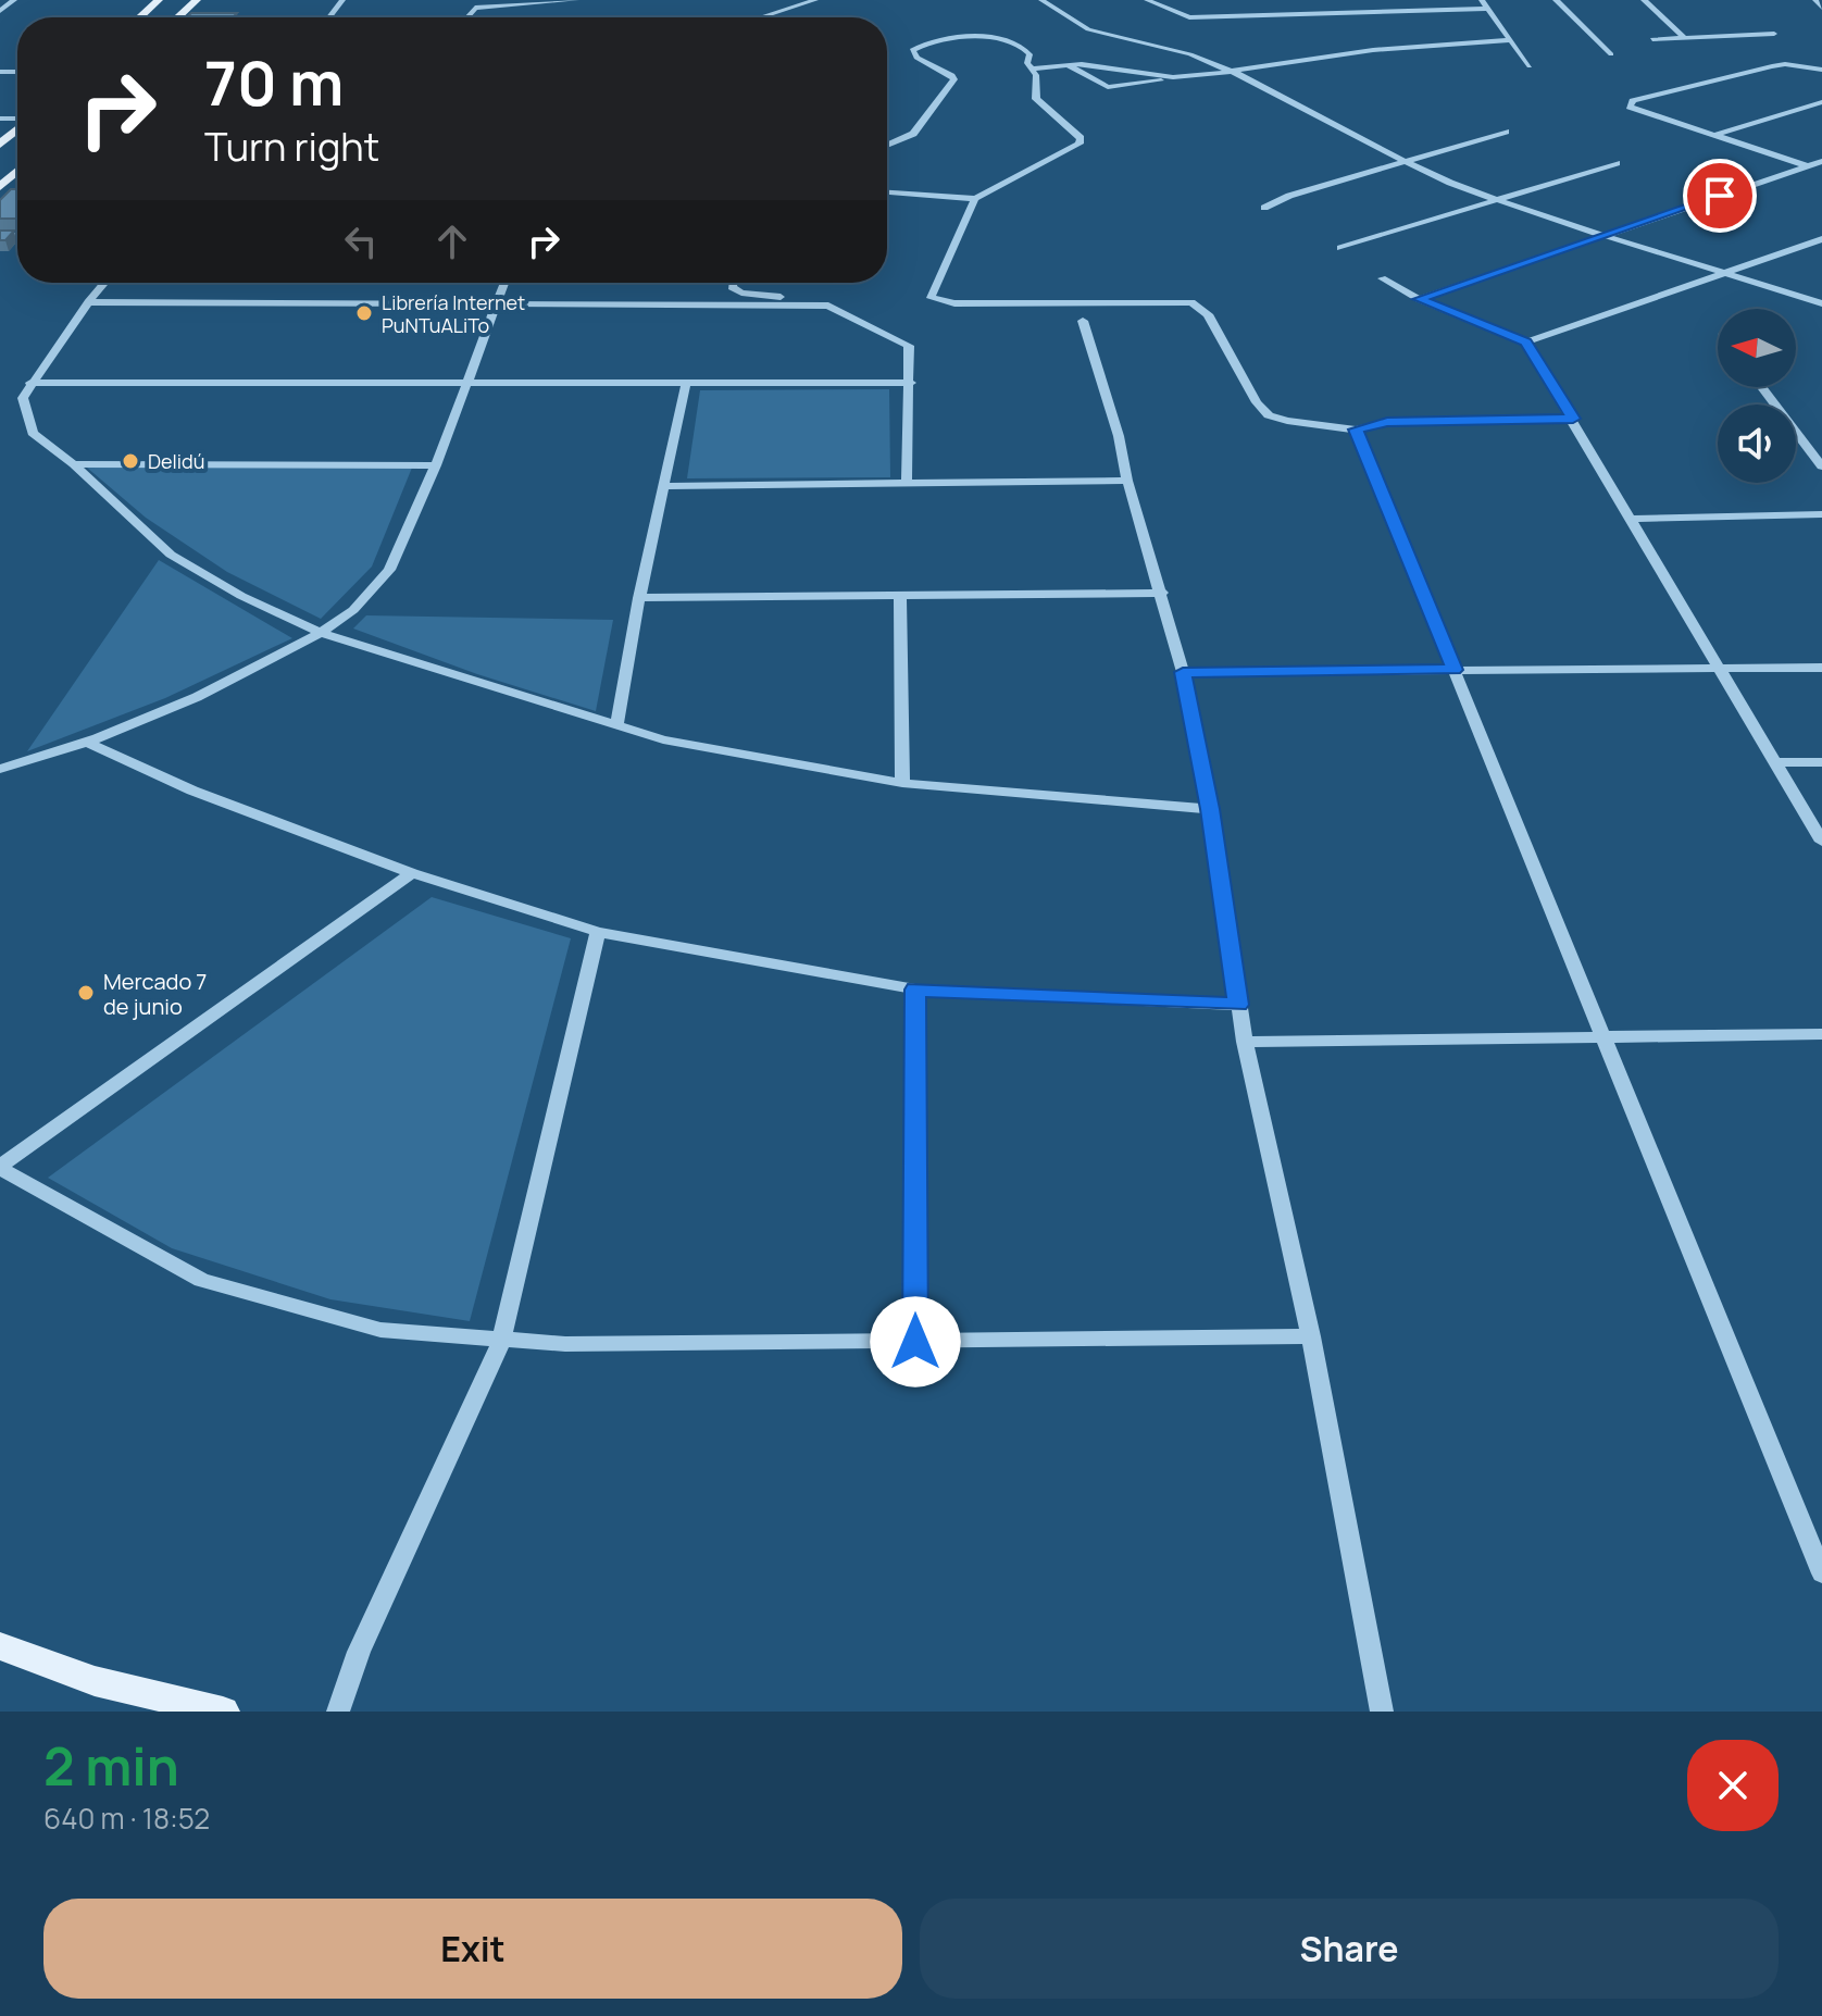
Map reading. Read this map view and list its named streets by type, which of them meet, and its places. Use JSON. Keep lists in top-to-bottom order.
{
  "places": ["Librería Internet PuNTuALiTo", "Delidú", "Mercado 7 de junio"],
  "north": "left",
  "page": {
    "turn": ["70 m", "Turn right"],
    "heading": ["2 min", "640 m · 18:52"],
    "buttons": ["Exit", "Share"]
  }
}
